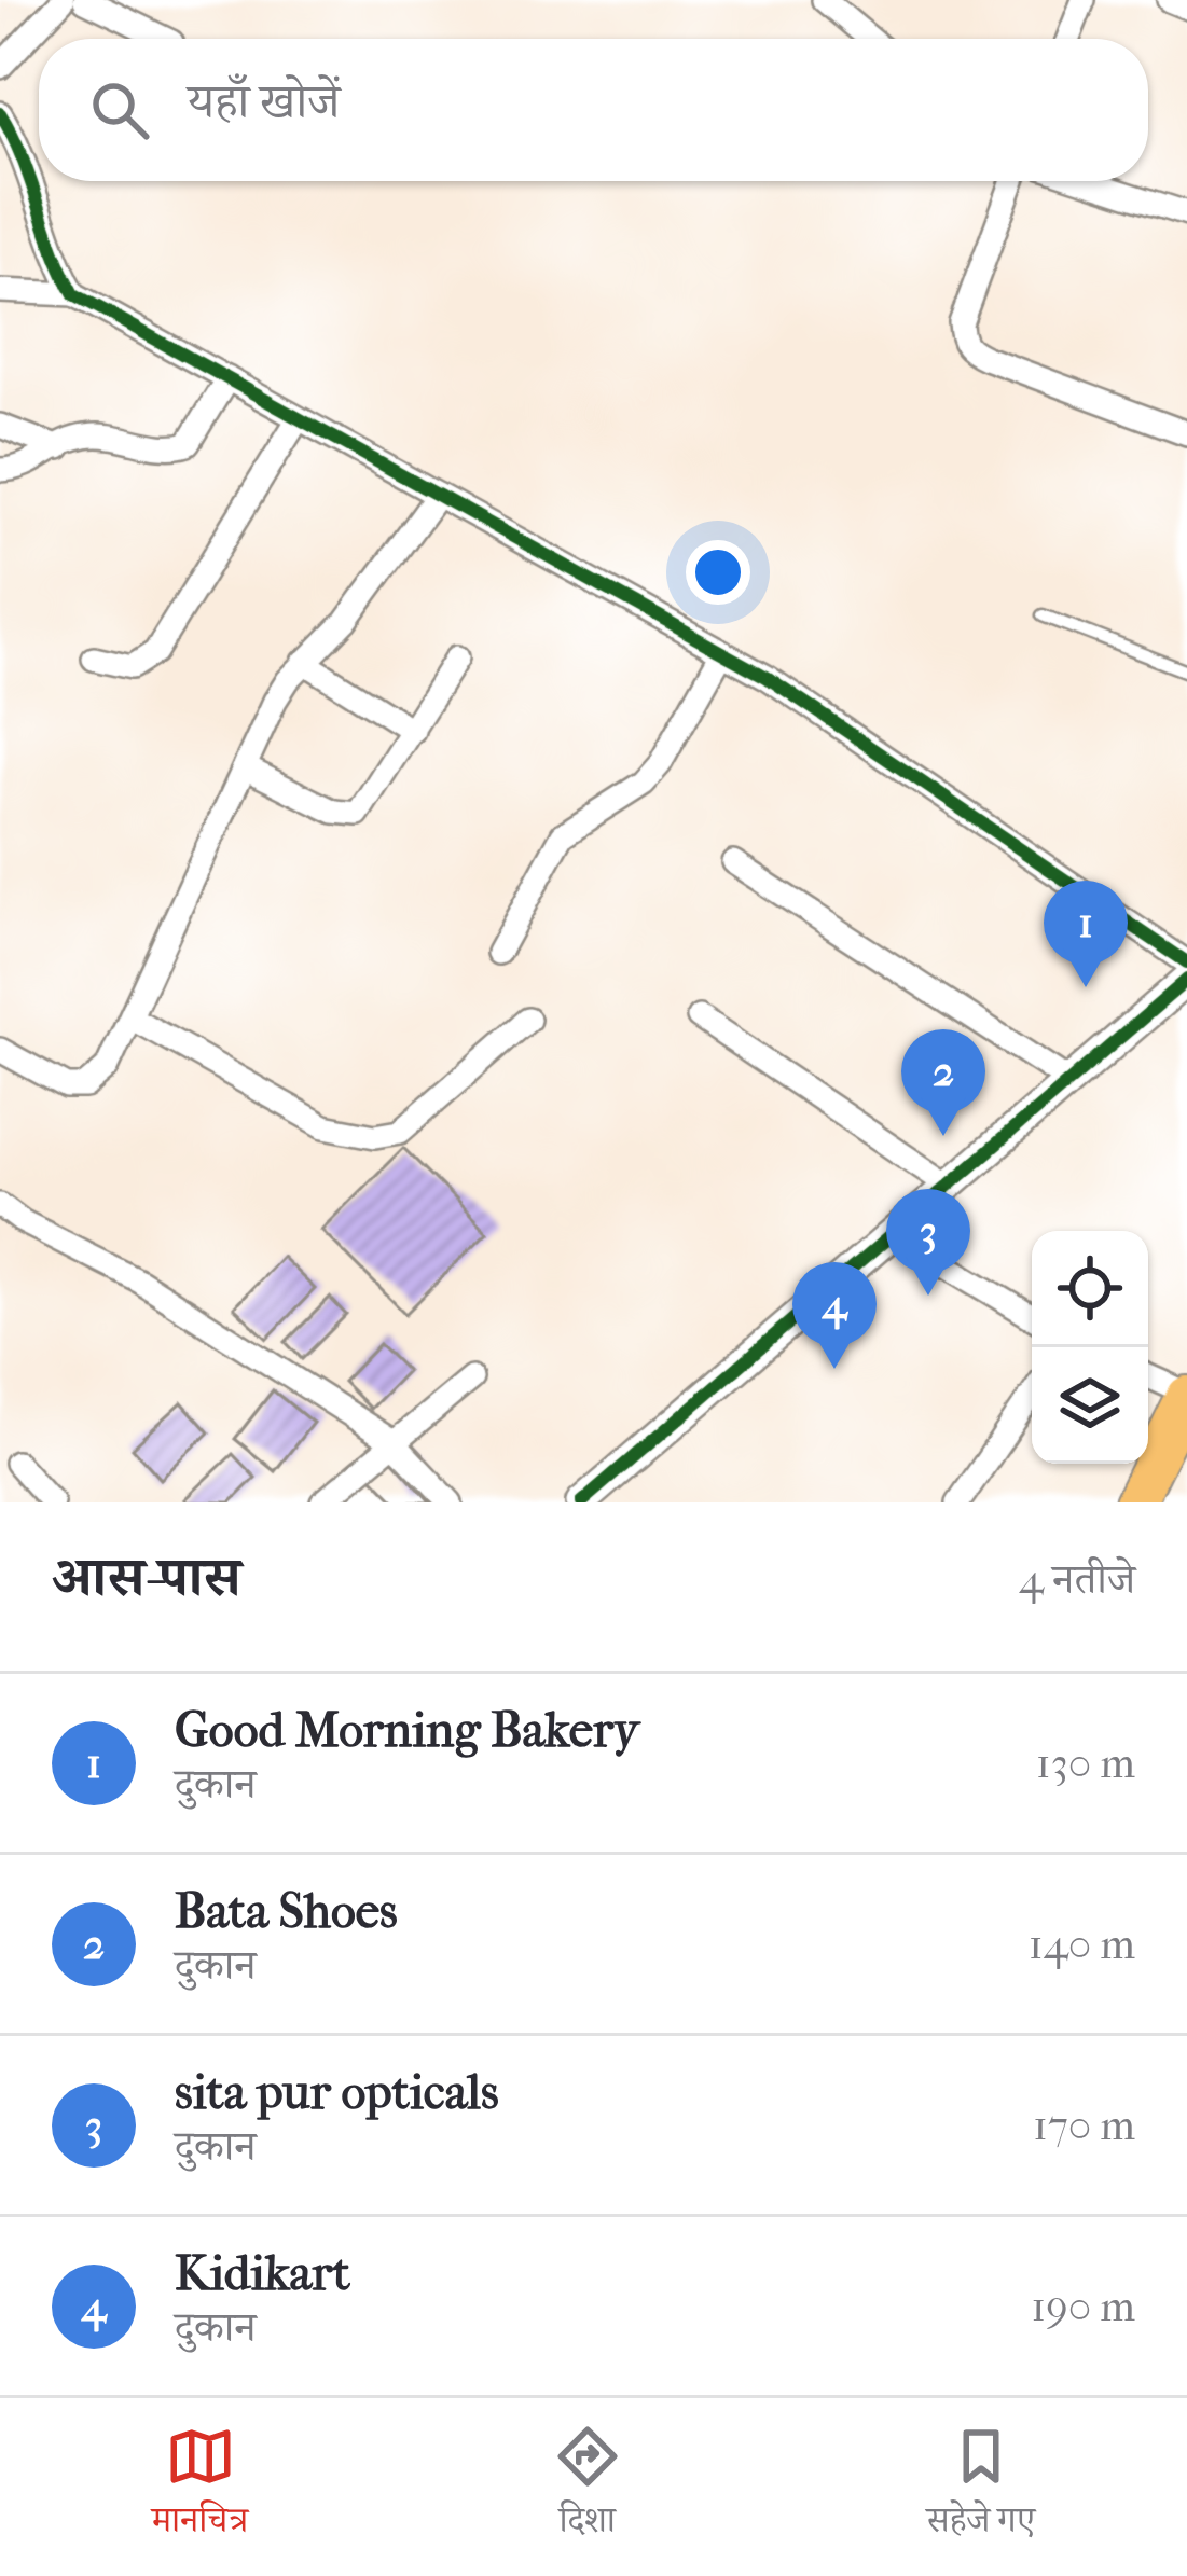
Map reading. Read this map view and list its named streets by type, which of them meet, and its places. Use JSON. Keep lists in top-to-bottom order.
{
  "page": {
    "search": "यहाँ खोजें",
    "pins": [
      "1",
      "2",
      "3",
      "4"
    ],
    "heading": ["आस-पास", "4 नतीजे"],
    "list": [
      {
        "mark": "1",
        "name": "Good Morning Bakery",
        "note": "दुकान",
        "value": "130 m"
      },
      {
        "mark": "2",
        "name": "Bata Shoes",
        "note": "दुकान",
        "value": "140 m"
      },
      {
        "mark": "3",
        "name": "sita pur opticals",
        "note": "दुकान",
        "value": "170 m"
      },
      {
        "mark": "4",
        "name": "Kidikart",
        "note": "दुकान",
        "value": "190 m"
      }
    ],
    "nav": ["मानचित्र", "दिशा", "सहेजे गए"]
  }
}
